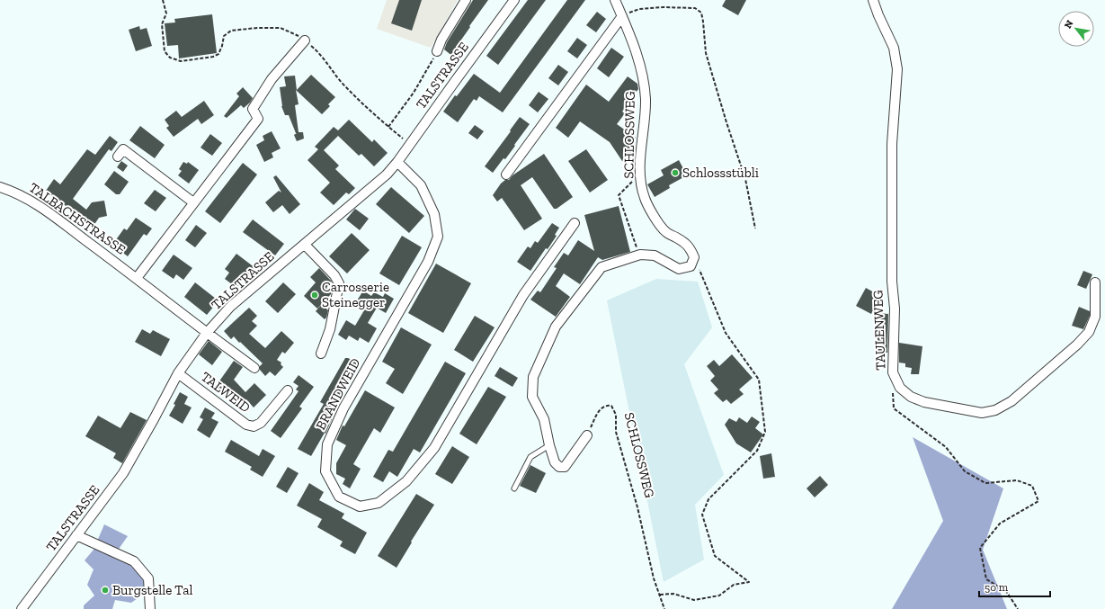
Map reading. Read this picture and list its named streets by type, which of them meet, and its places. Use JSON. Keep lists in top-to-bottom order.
{
  "streets": {
    "street": [
      "TALSTRASSE",
      "SCHLOSSWEG",
      "TALBACHSTRASSE",
      "TAULENWEG",
      "TALWEID",
      "BRANDWEID"
    ]
  },
  "crossings": [
    ["TALSTRASSE", "TALBACHSTRASSE"],
    ["TALSTRASSE", "TALWEID"],
    ["TALSTRASSE", "BRANDWEID"]
  ],
  "places": ["Schlossstübli", "Carrosserie Steinegger", "Burgstelle Tal"],
  "scale_bar": "50 m",
  "north": "top left"
}
